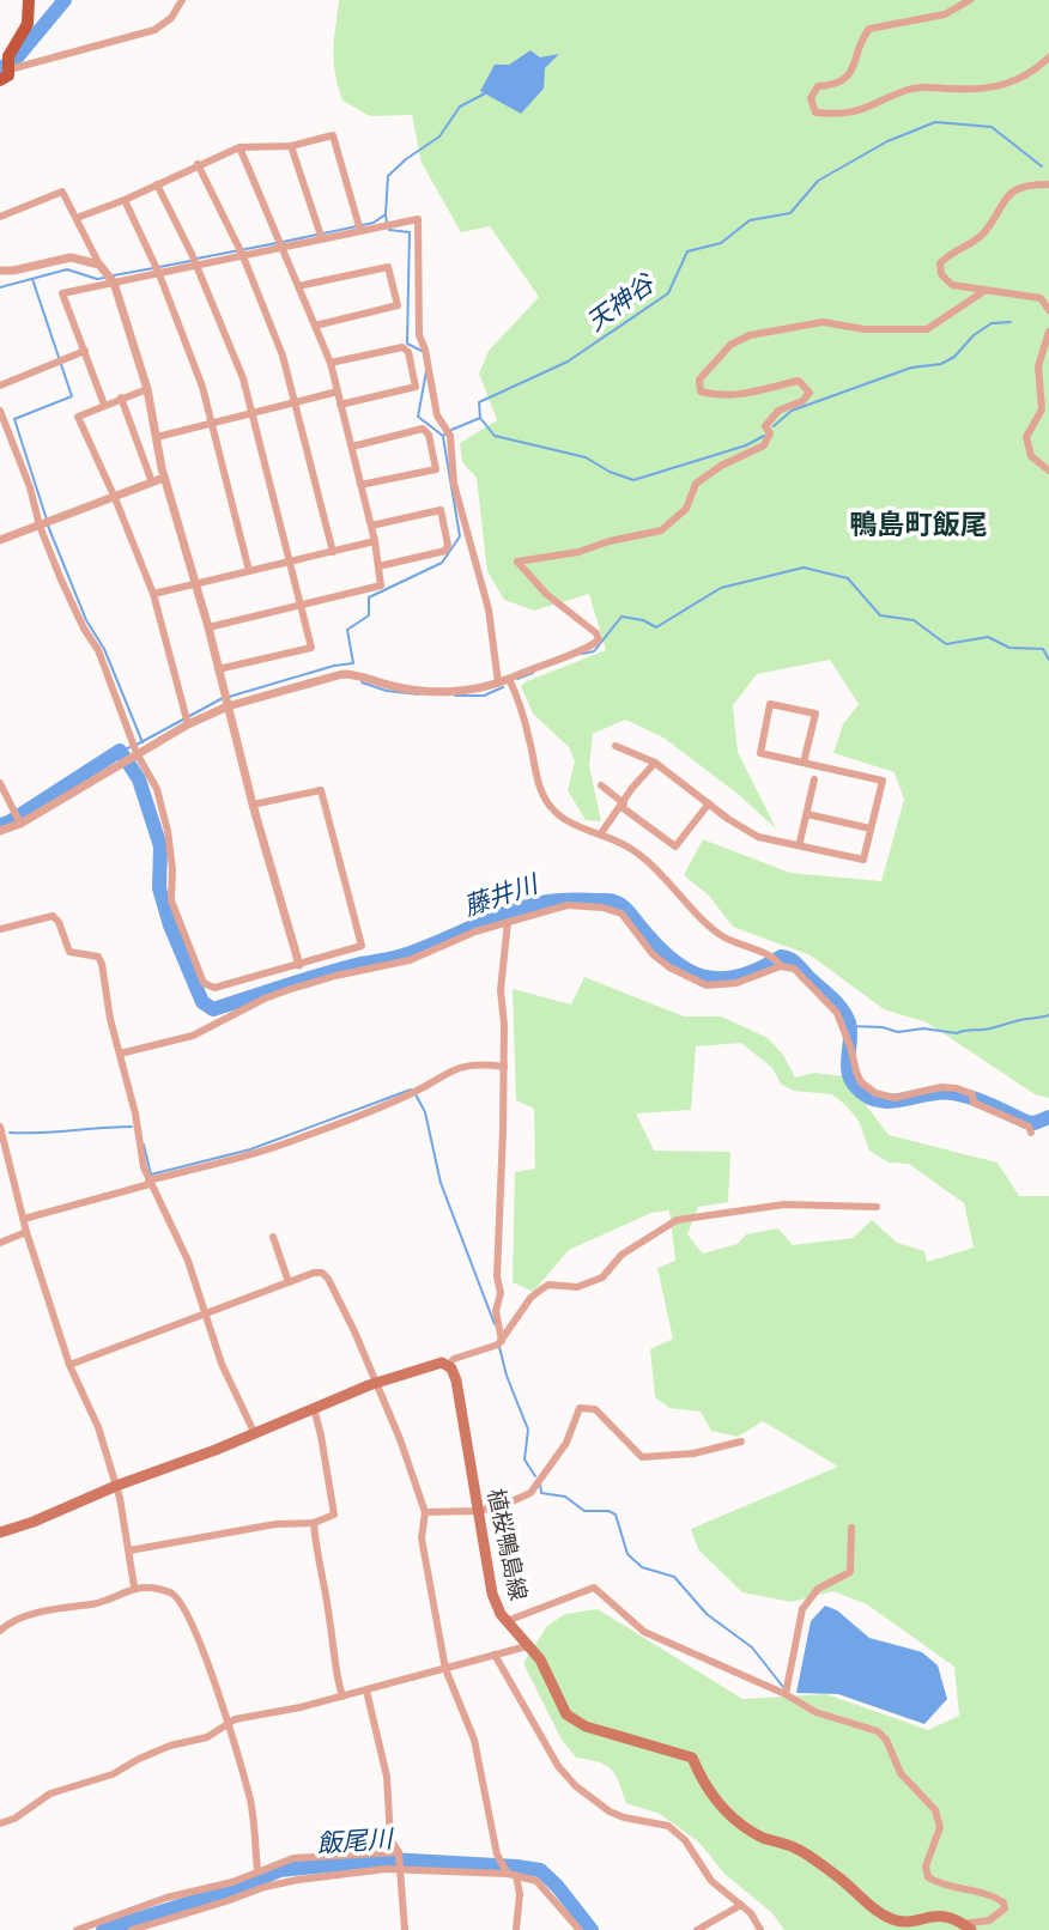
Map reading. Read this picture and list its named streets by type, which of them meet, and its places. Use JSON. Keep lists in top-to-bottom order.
{
  "streets": {
    "main road": ["植桜鴨島線"]
  },
  "districts": ["鴨島町飯尾"],
  "water": ["天神谷", "藤井川", "飯尾川"]
}
